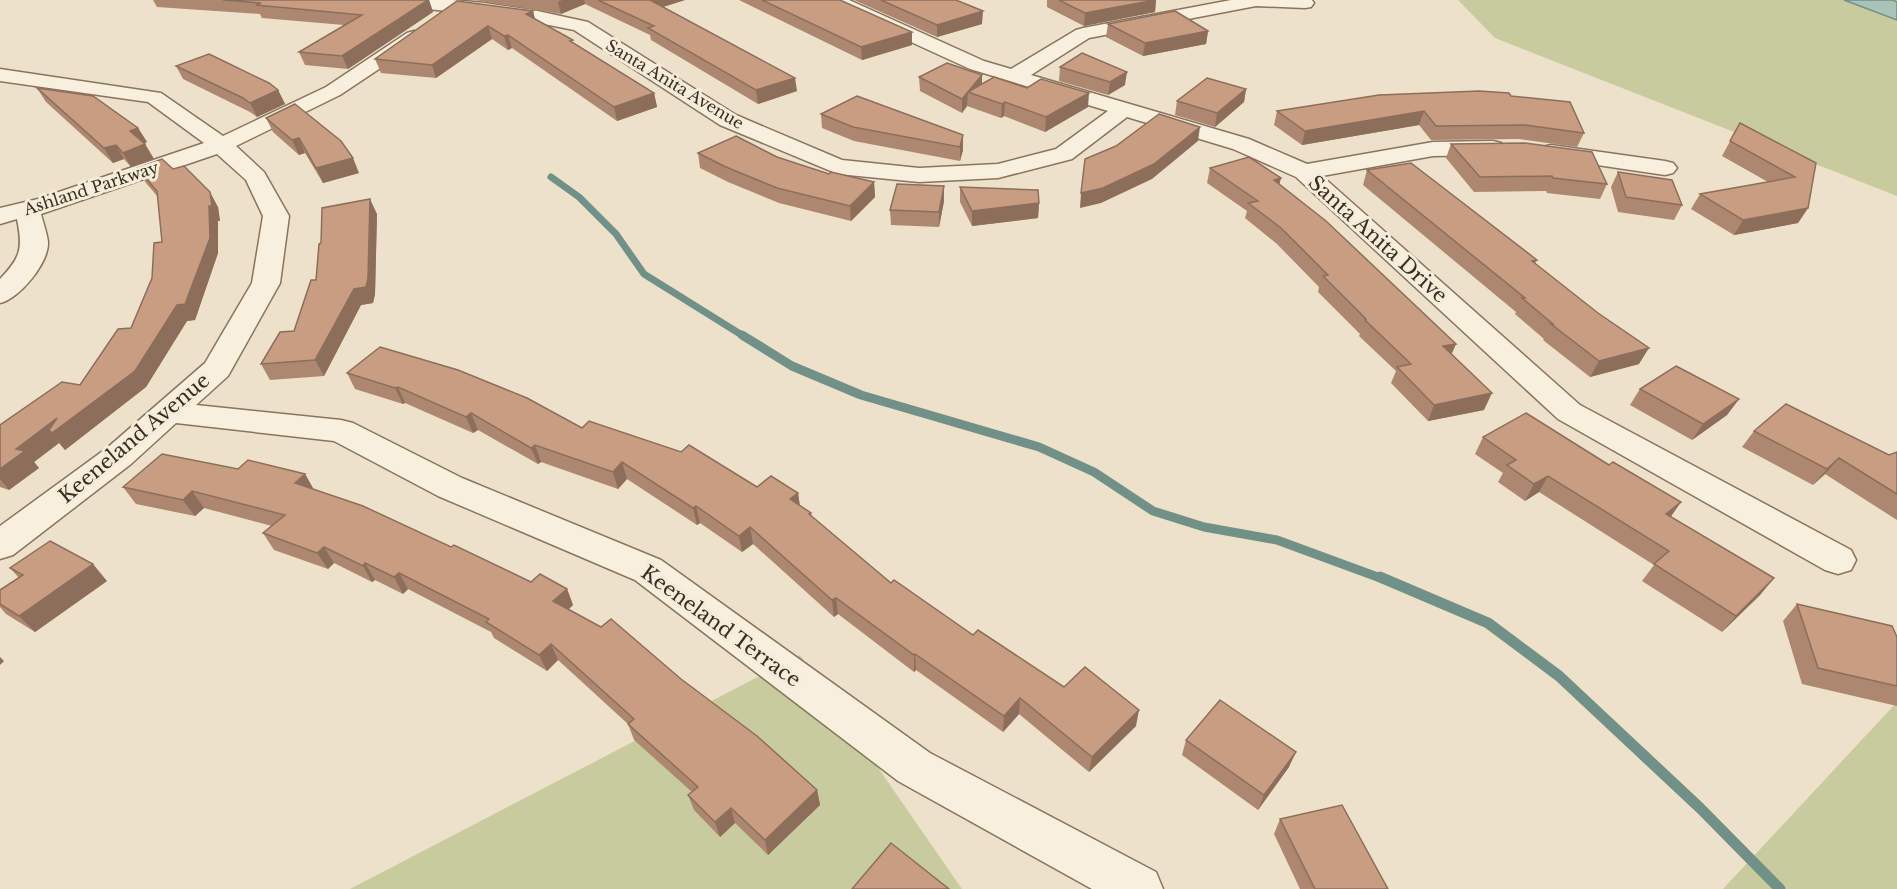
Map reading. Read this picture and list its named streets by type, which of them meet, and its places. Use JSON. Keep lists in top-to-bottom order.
{
  "streets": {
    "street": [
      "Santa Anita Avenue",
      "Ashland Parkway",
      "Santa Anita Drive",
      "Keeneland Avenue",
      "Keeneland Terrace"
    ]
  },
  "crossings": [
    ["Santa Anita Avenue", "Ashland Parkway"],
    ["Santa Anita Avenue", "Santa Anita Drive"],
    ["Ashland Parkway", "Keeneland Avenue"],
    ["Keeneland Avenue", "Keeneland Terrace"]
  ]
}
